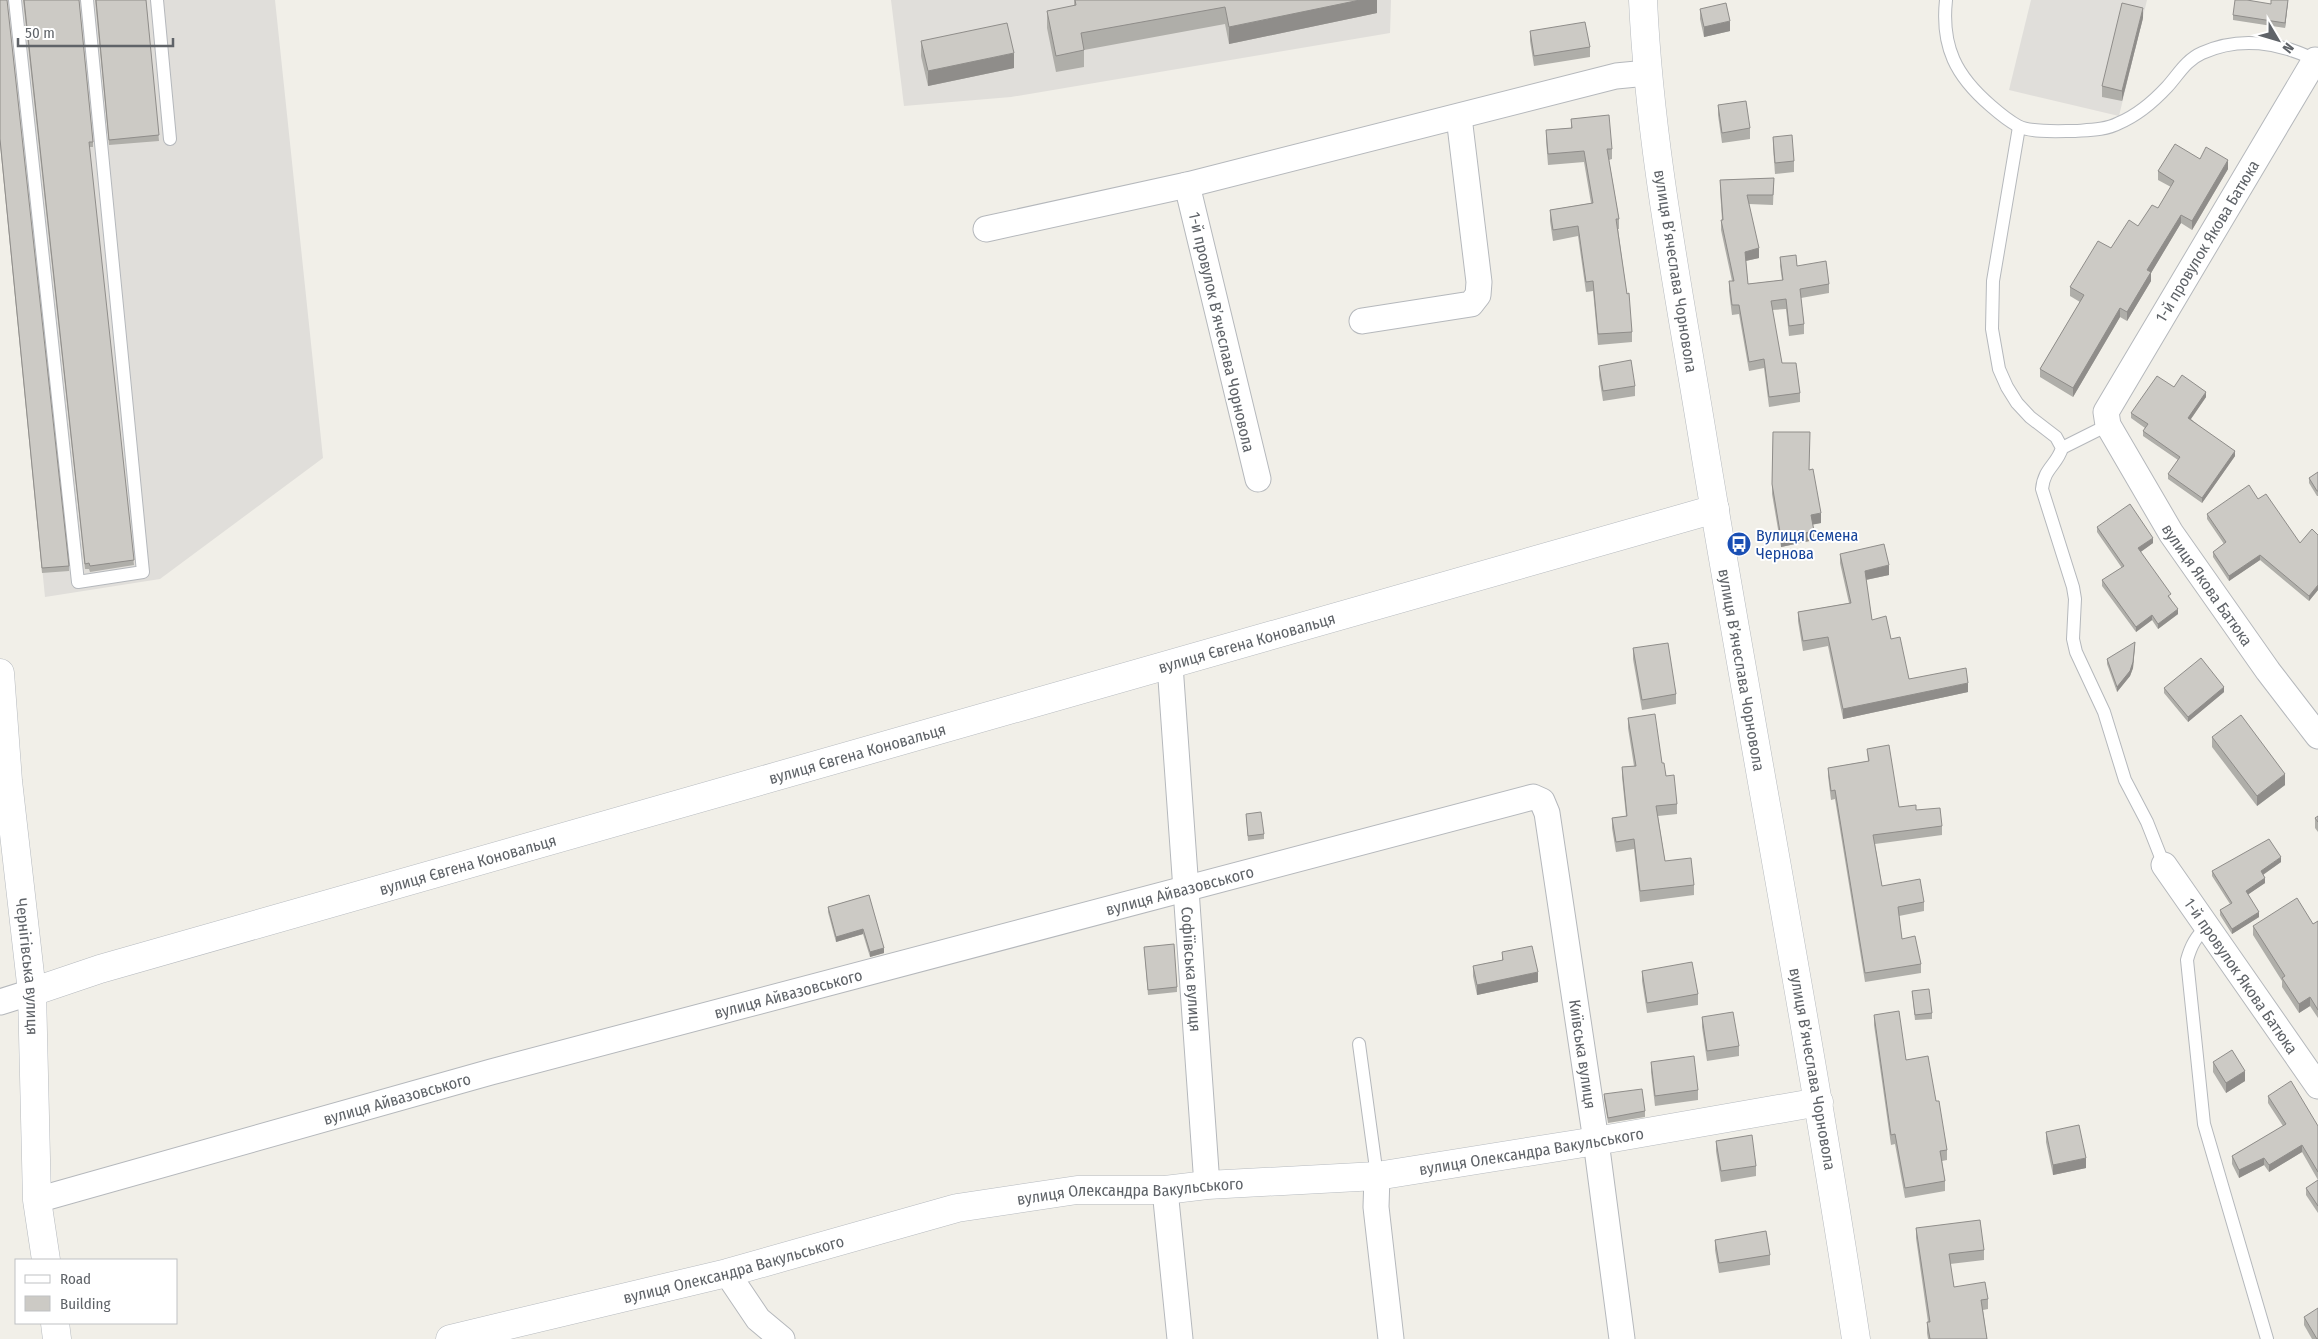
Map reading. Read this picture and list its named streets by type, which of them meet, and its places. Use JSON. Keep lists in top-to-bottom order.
{
  "streets": {
    "street": [
      "1-й провулок Якова Батюка",
      "вулиця Вʼячеслава Чорновола",
      "1-й провулок Вʼячеслава Чорновола",
      "вулиця Якова Батюка",
      "вулиця Євгена Коновальця",
      "вулиця Айвазовського",
      "Чернігівська вулиця",
      "Софіївська вулиця",
      "Київська вулиця",
      "вулиця Олександра Вакульського"
    ]
  },
  "crossings": [
    ["1-й провулок Якова Батюка", "вулиця Якова Батюка"],
    ["вулиця Вʼячеслава Чорновола", "вулиця Євгена Коновальця"],
    ["вулиця Вʼячеслава Чорновола", "вулиця Олександра Вакульського"],
    ["вулиця Євгена Коновальця", "Чернігівська вулиця"],
    ["вулиця Євгена Коновальця", "Софіївська вулиця"],
    ["вулиця Айвазовського", "Чернігівська вулиця"],
    ["вулиця Айвазовського", "Софіївська вулиця"],
    ["вулиця Айвазовського", "Київська вулиця"],
    ["Софіївська вулиця", "вулиця Олександра Вакульського"],
    ["Київська вулиця", "вулиця Олександра Вакульського"]
  ],
  "places": {
    "bus stop": ["Вулиця Семена Чернова"]
  },
  "legend": ["Road", "Building"],
  "scale_bar": "50 m",
  "north": "bottom right"
}
